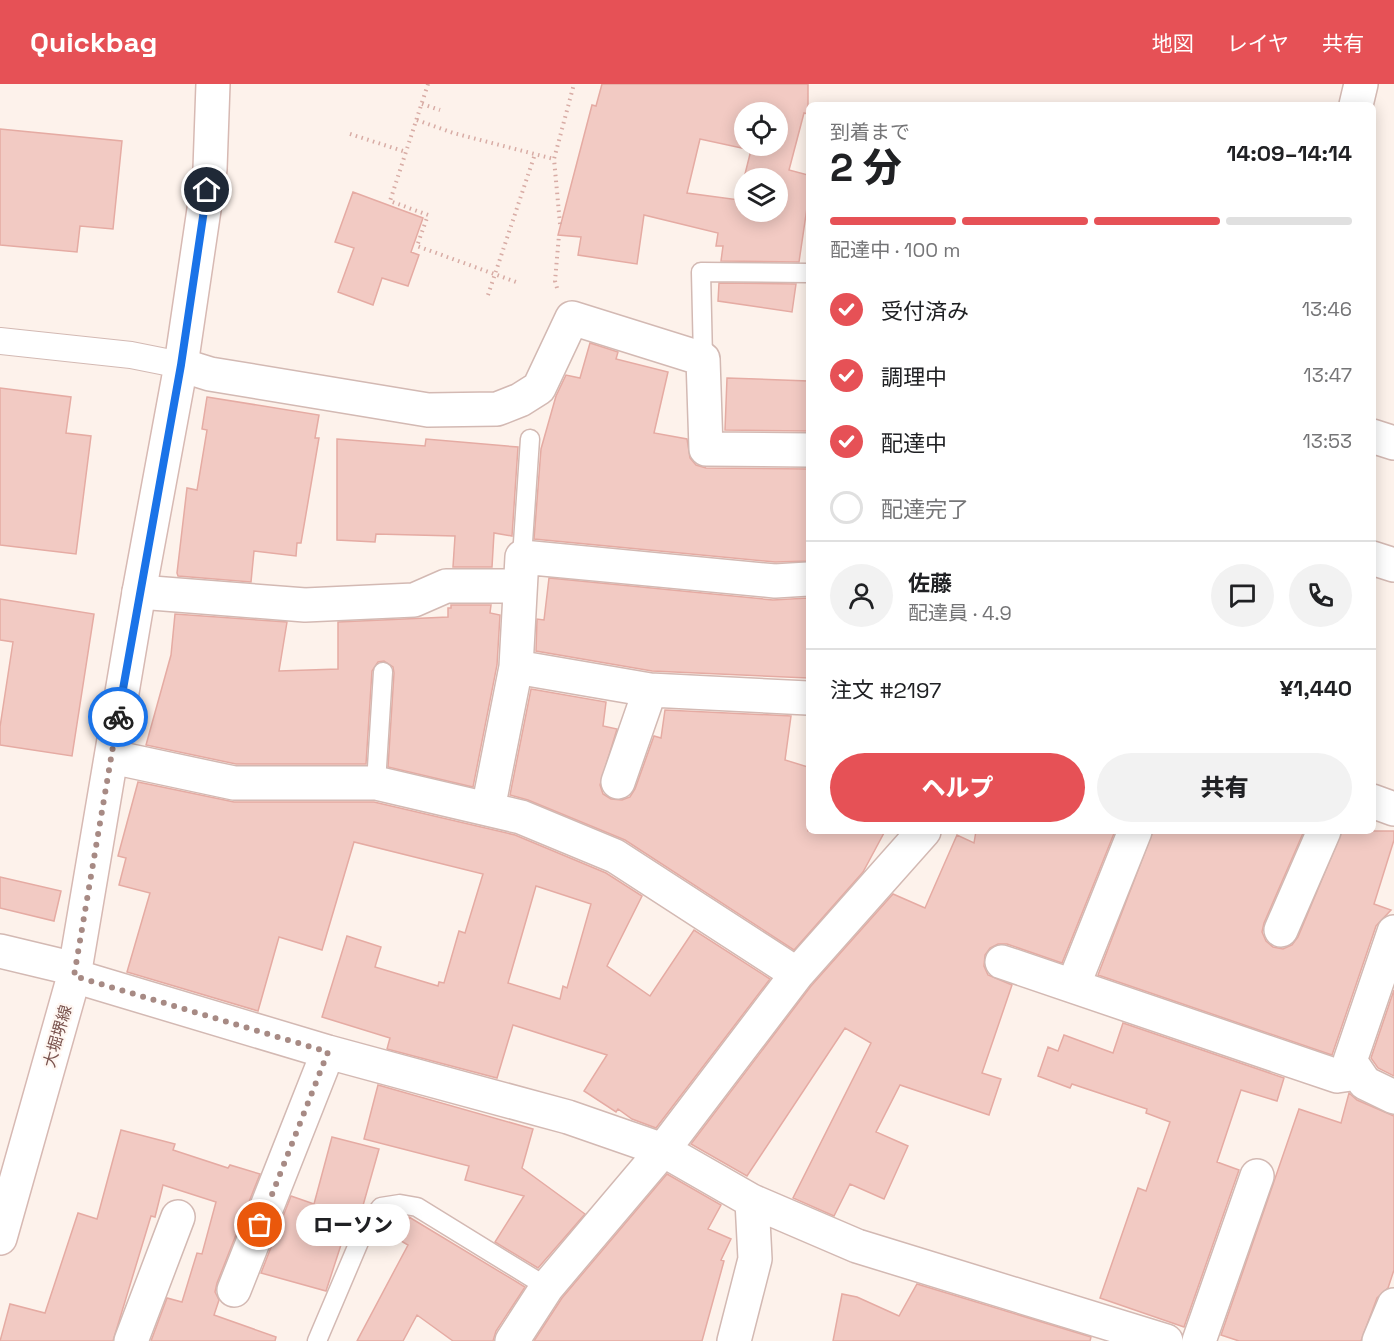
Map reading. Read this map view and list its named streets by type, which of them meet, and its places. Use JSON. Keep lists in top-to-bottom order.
{
  "streets": {
    "street": ["大堀堺線"]
  },
  "places": ["ローソン"],
  "page": {
    "header": "Quickbag",
    "nav": ["地図", "レイヤ", "共有"],
    "heading": ["2 分", "到着まで", "14:09–14:14"],
    "panel": [
      "佐藤",
      "配達員 · 4.9",
      "注文 #2197",
      "¥1,440"
    ],
    "bar": "配達中 · 100 m",
    "list": [
      ["受付済み", "13:46"],
      ["調理中", "13:47"],
      ["配達中", "13:53"],
      "配達完了"
    ],
    "buttons": ["ヘルプ", "共有"],
    "bubble": "ローソン"
  }
}
